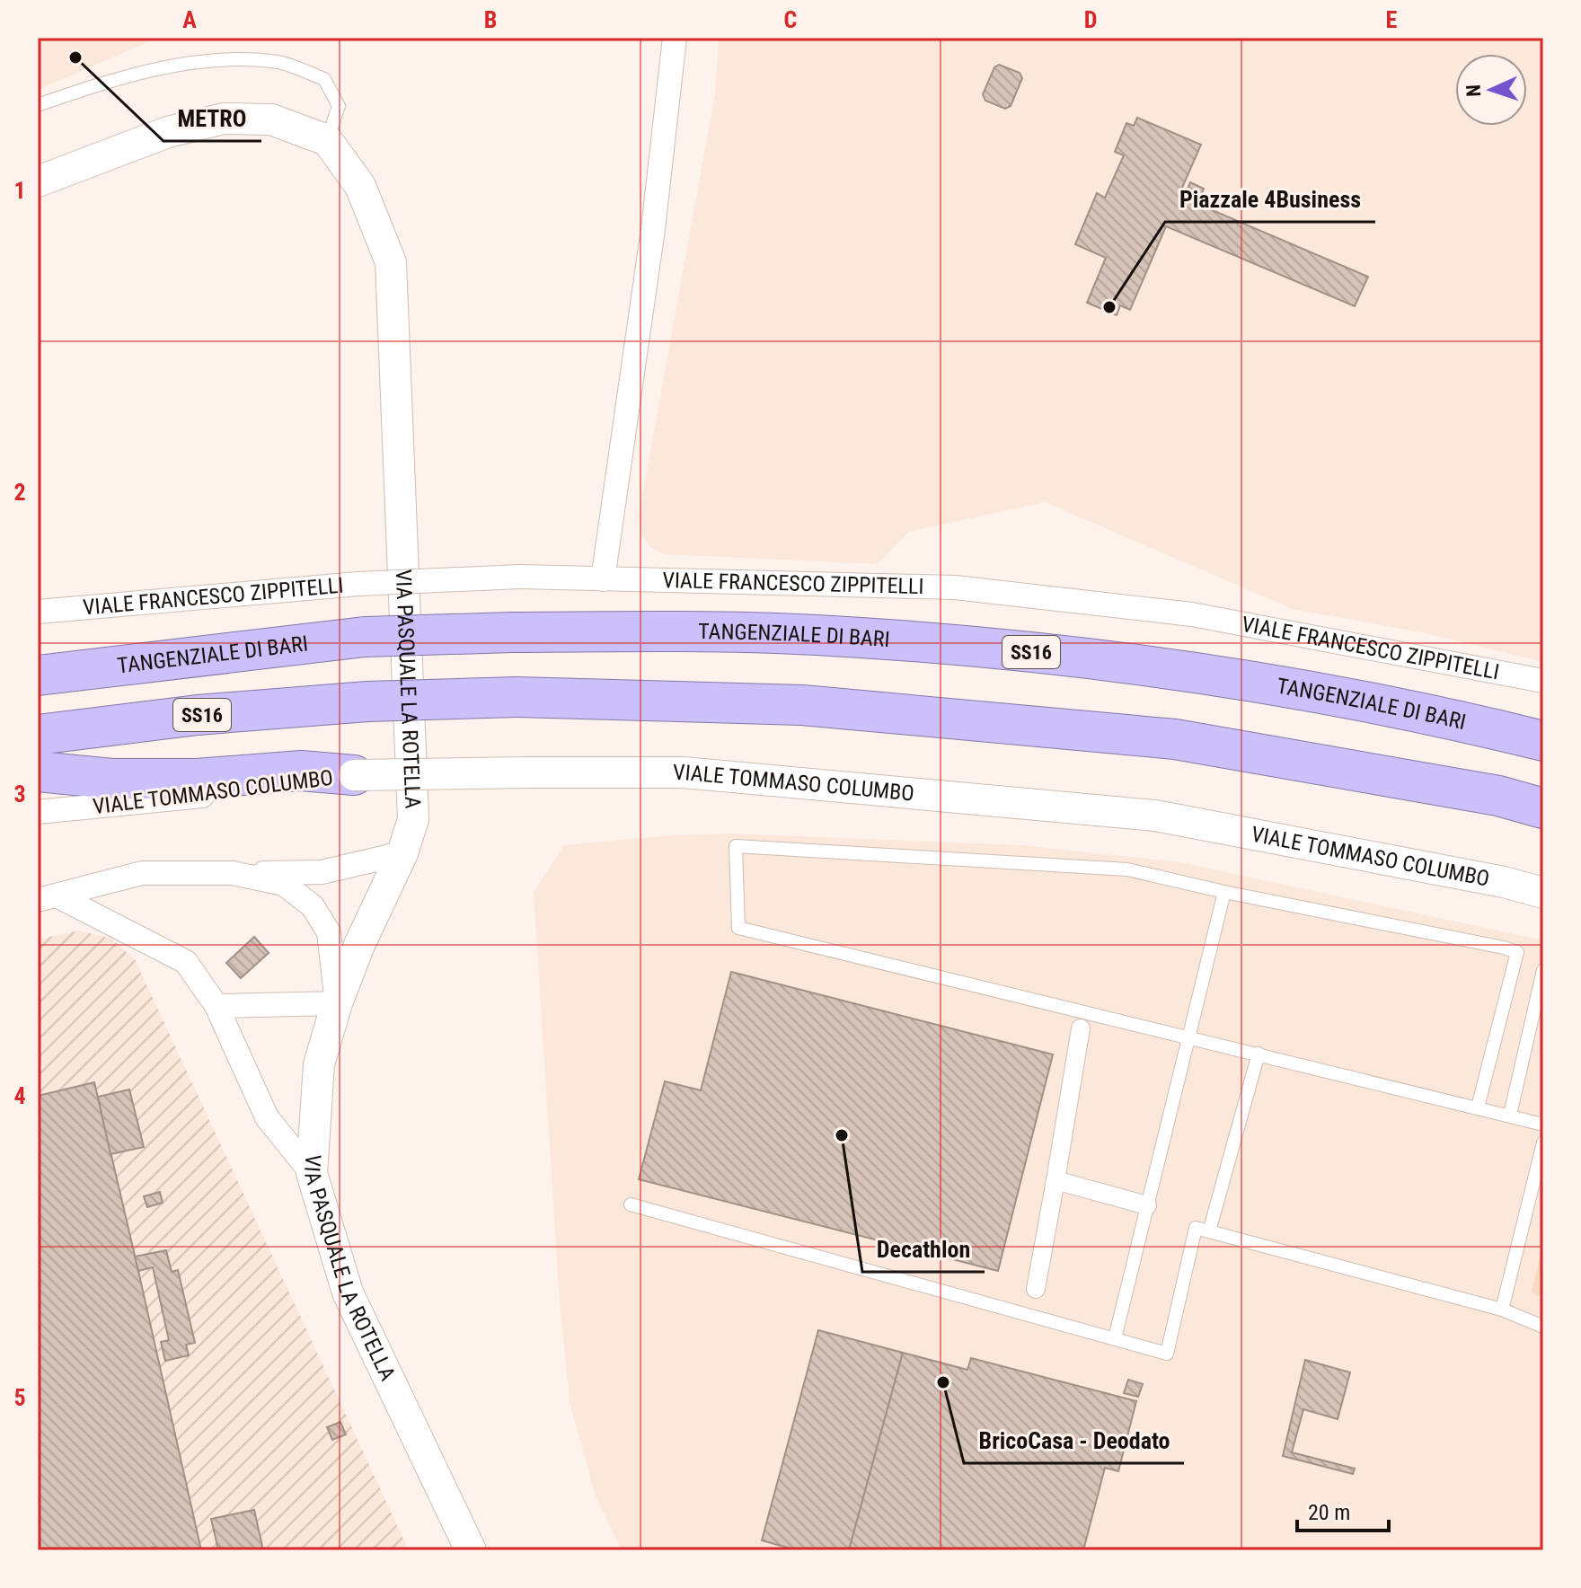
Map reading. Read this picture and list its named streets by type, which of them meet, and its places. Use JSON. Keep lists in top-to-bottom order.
{
  "streets": {
    "highway": ["TANGENZIALE DI BARI", "SS16"],
    "street": ["VIALE FRANCESCO ZIPPITELLI", "VIA PASQUALE LA ROTELLA", "VIALE TOMMASO COLUMBO"]
  },
  "places": [
    "METRO",
    "Piazzale 4Business",
    "Decathlon",
    "BricoCasa - Deodato"
  ],
  "scale_bar": "20 m",
  "north": "left",
  "grid": {
    "columns": [
      "A",
      "B",
      "C",
      "D",
      "E"
    ],
    "rows": [
      "1",
      "2",
      "3",
      "4",
      "5"
    ]
  }
}
